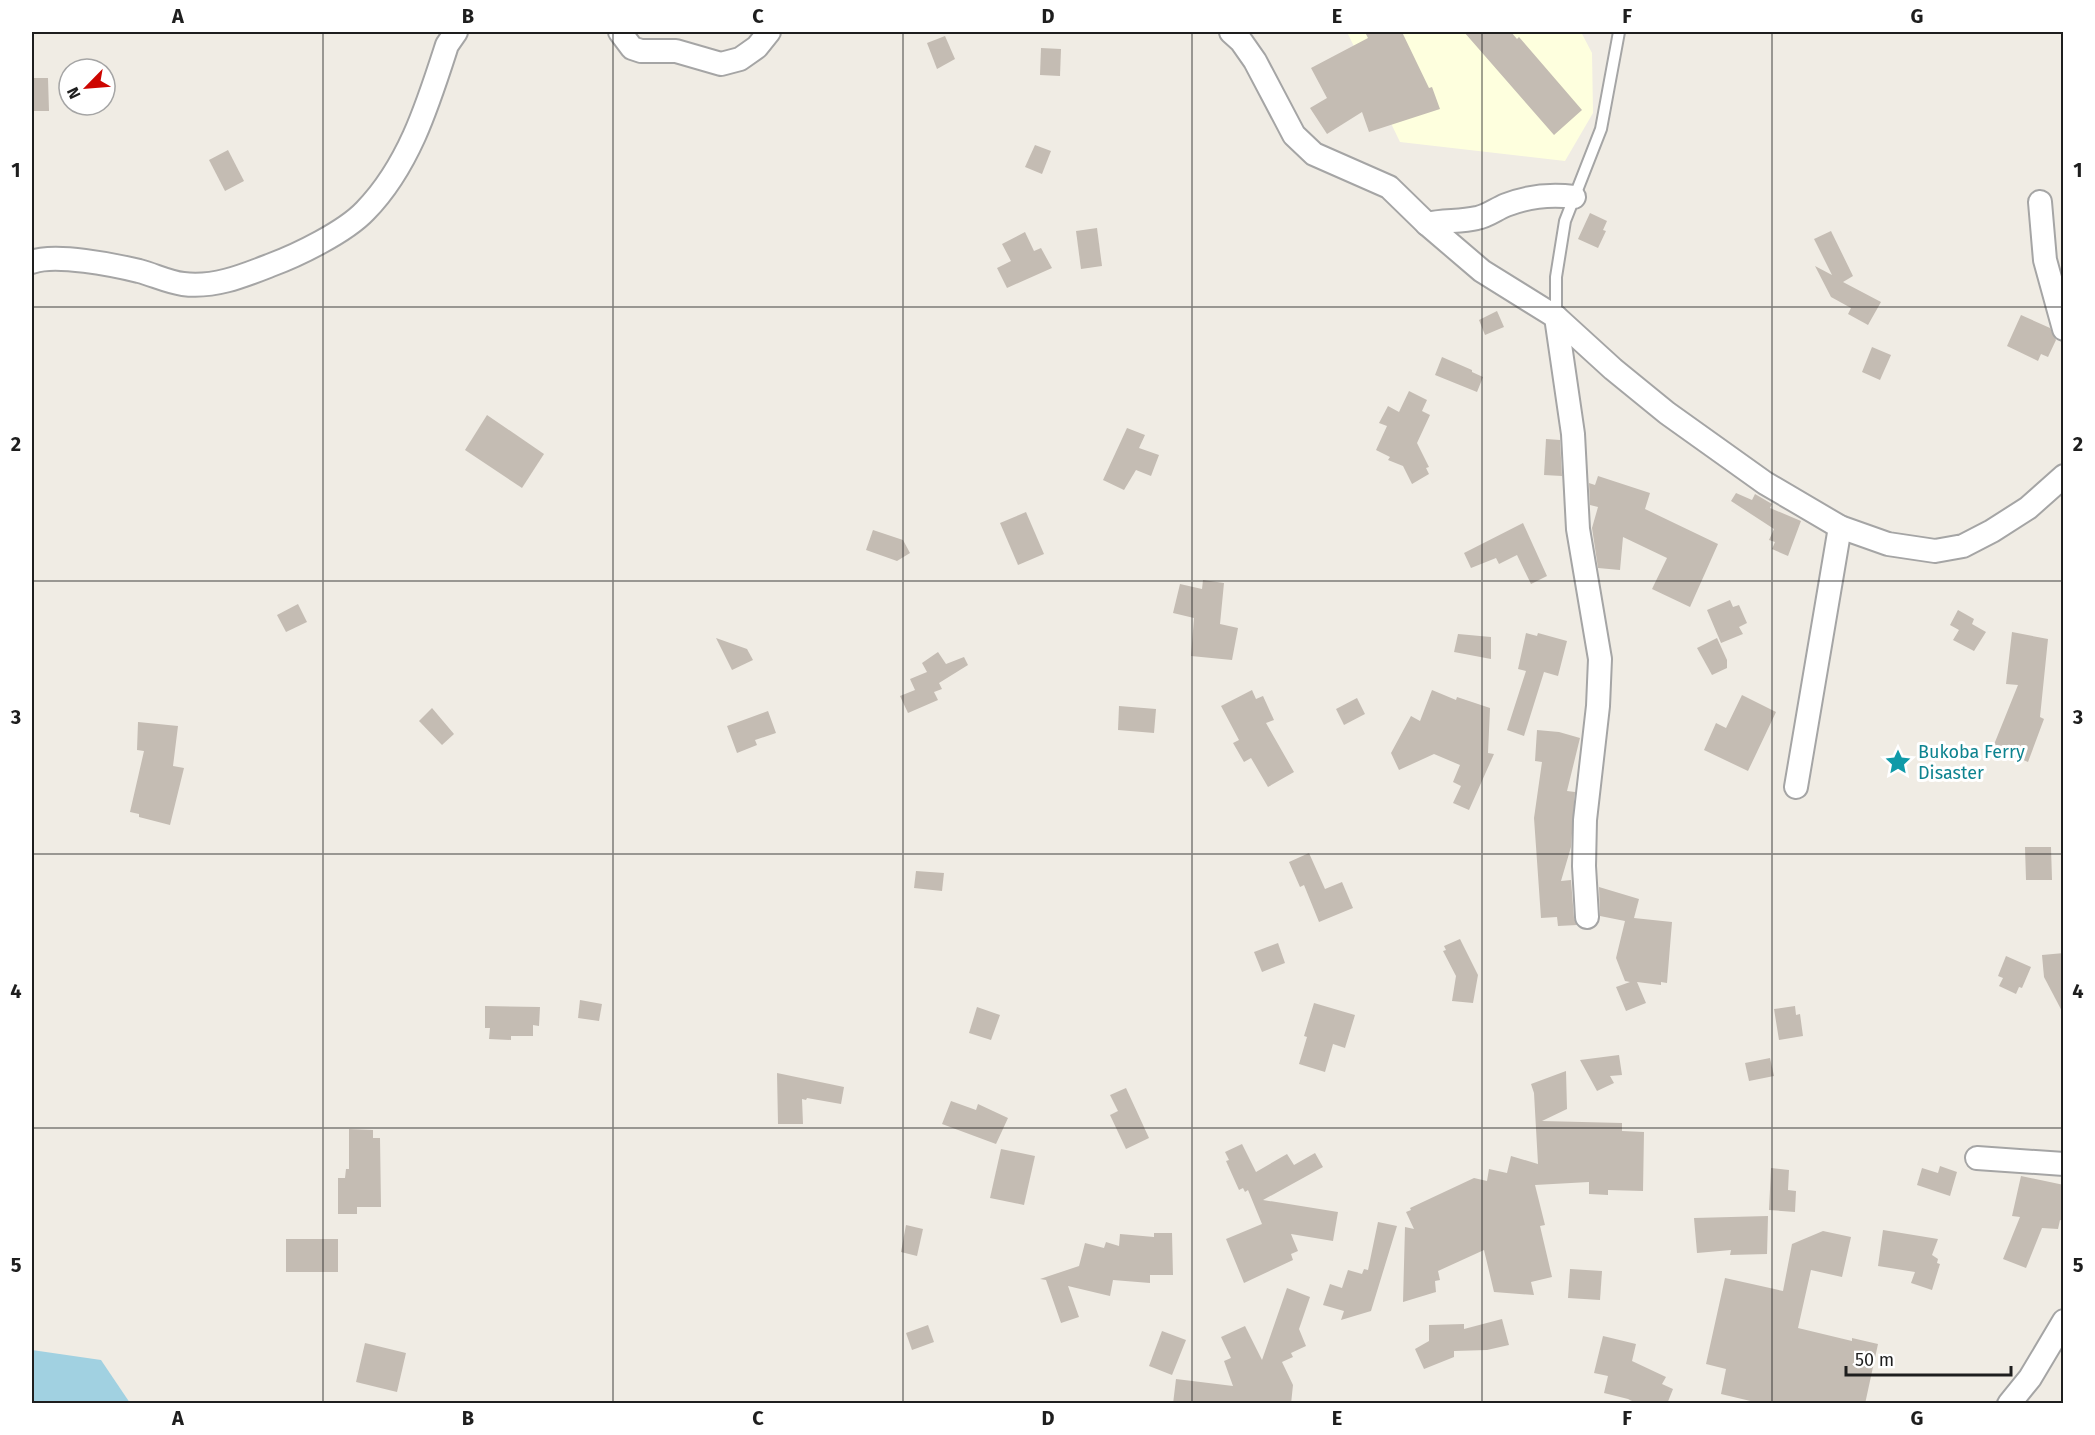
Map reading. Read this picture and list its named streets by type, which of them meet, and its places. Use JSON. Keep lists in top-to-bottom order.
{
  "places": {
    "place": ["Bukoba Ferry Disaster"]
  },
  "scale_bar": "50 m",
  "north": "bottom left",
  "grid": {
    "columns": [
      "A",
      "B",
      "C",
      "D",
      "E",
      "F",
      "G"
    ],
    "rows": [
      "1",
      "2",
      "3",
      "4",
      "5"
    ]
  }
}
